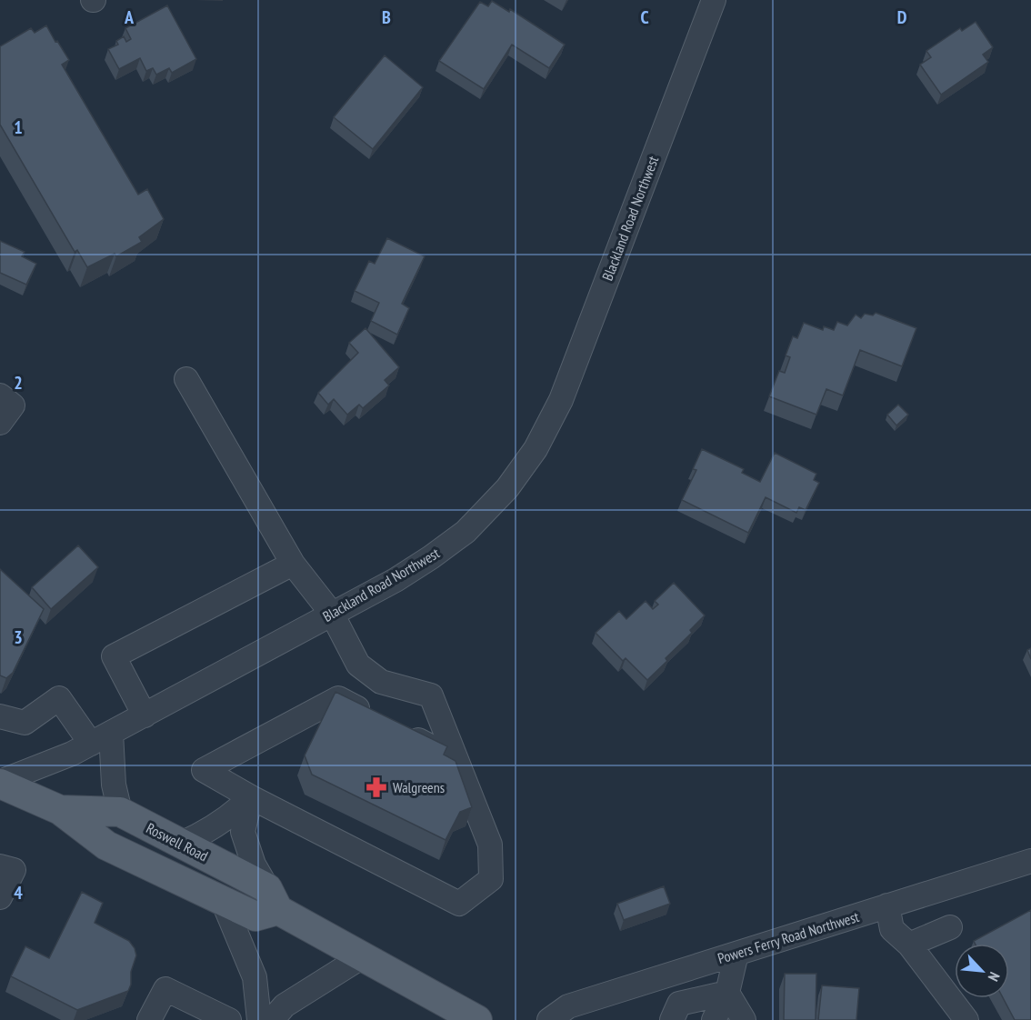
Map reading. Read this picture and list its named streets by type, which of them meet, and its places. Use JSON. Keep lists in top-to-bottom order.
{
  "streets": {
    "main road": ["Roswell Road"],
    "street": ["Blackland Road Northwest", "Powers Ferry Road Northwest"]
  },
  "crossings": [
    ["Blackland Road Northwest", "Roswell Road"]
  ],
  "places": {
    "pharmacy": ["Walgreens"]
  },
  "north": "bottom right",
  "grid": {
    "columns": [
      "A",
      "B",
      "C",
      "D"
    ],
    "rows": [
      "1",
      "2",
      "3",
      "4"
    ]
  }
}
